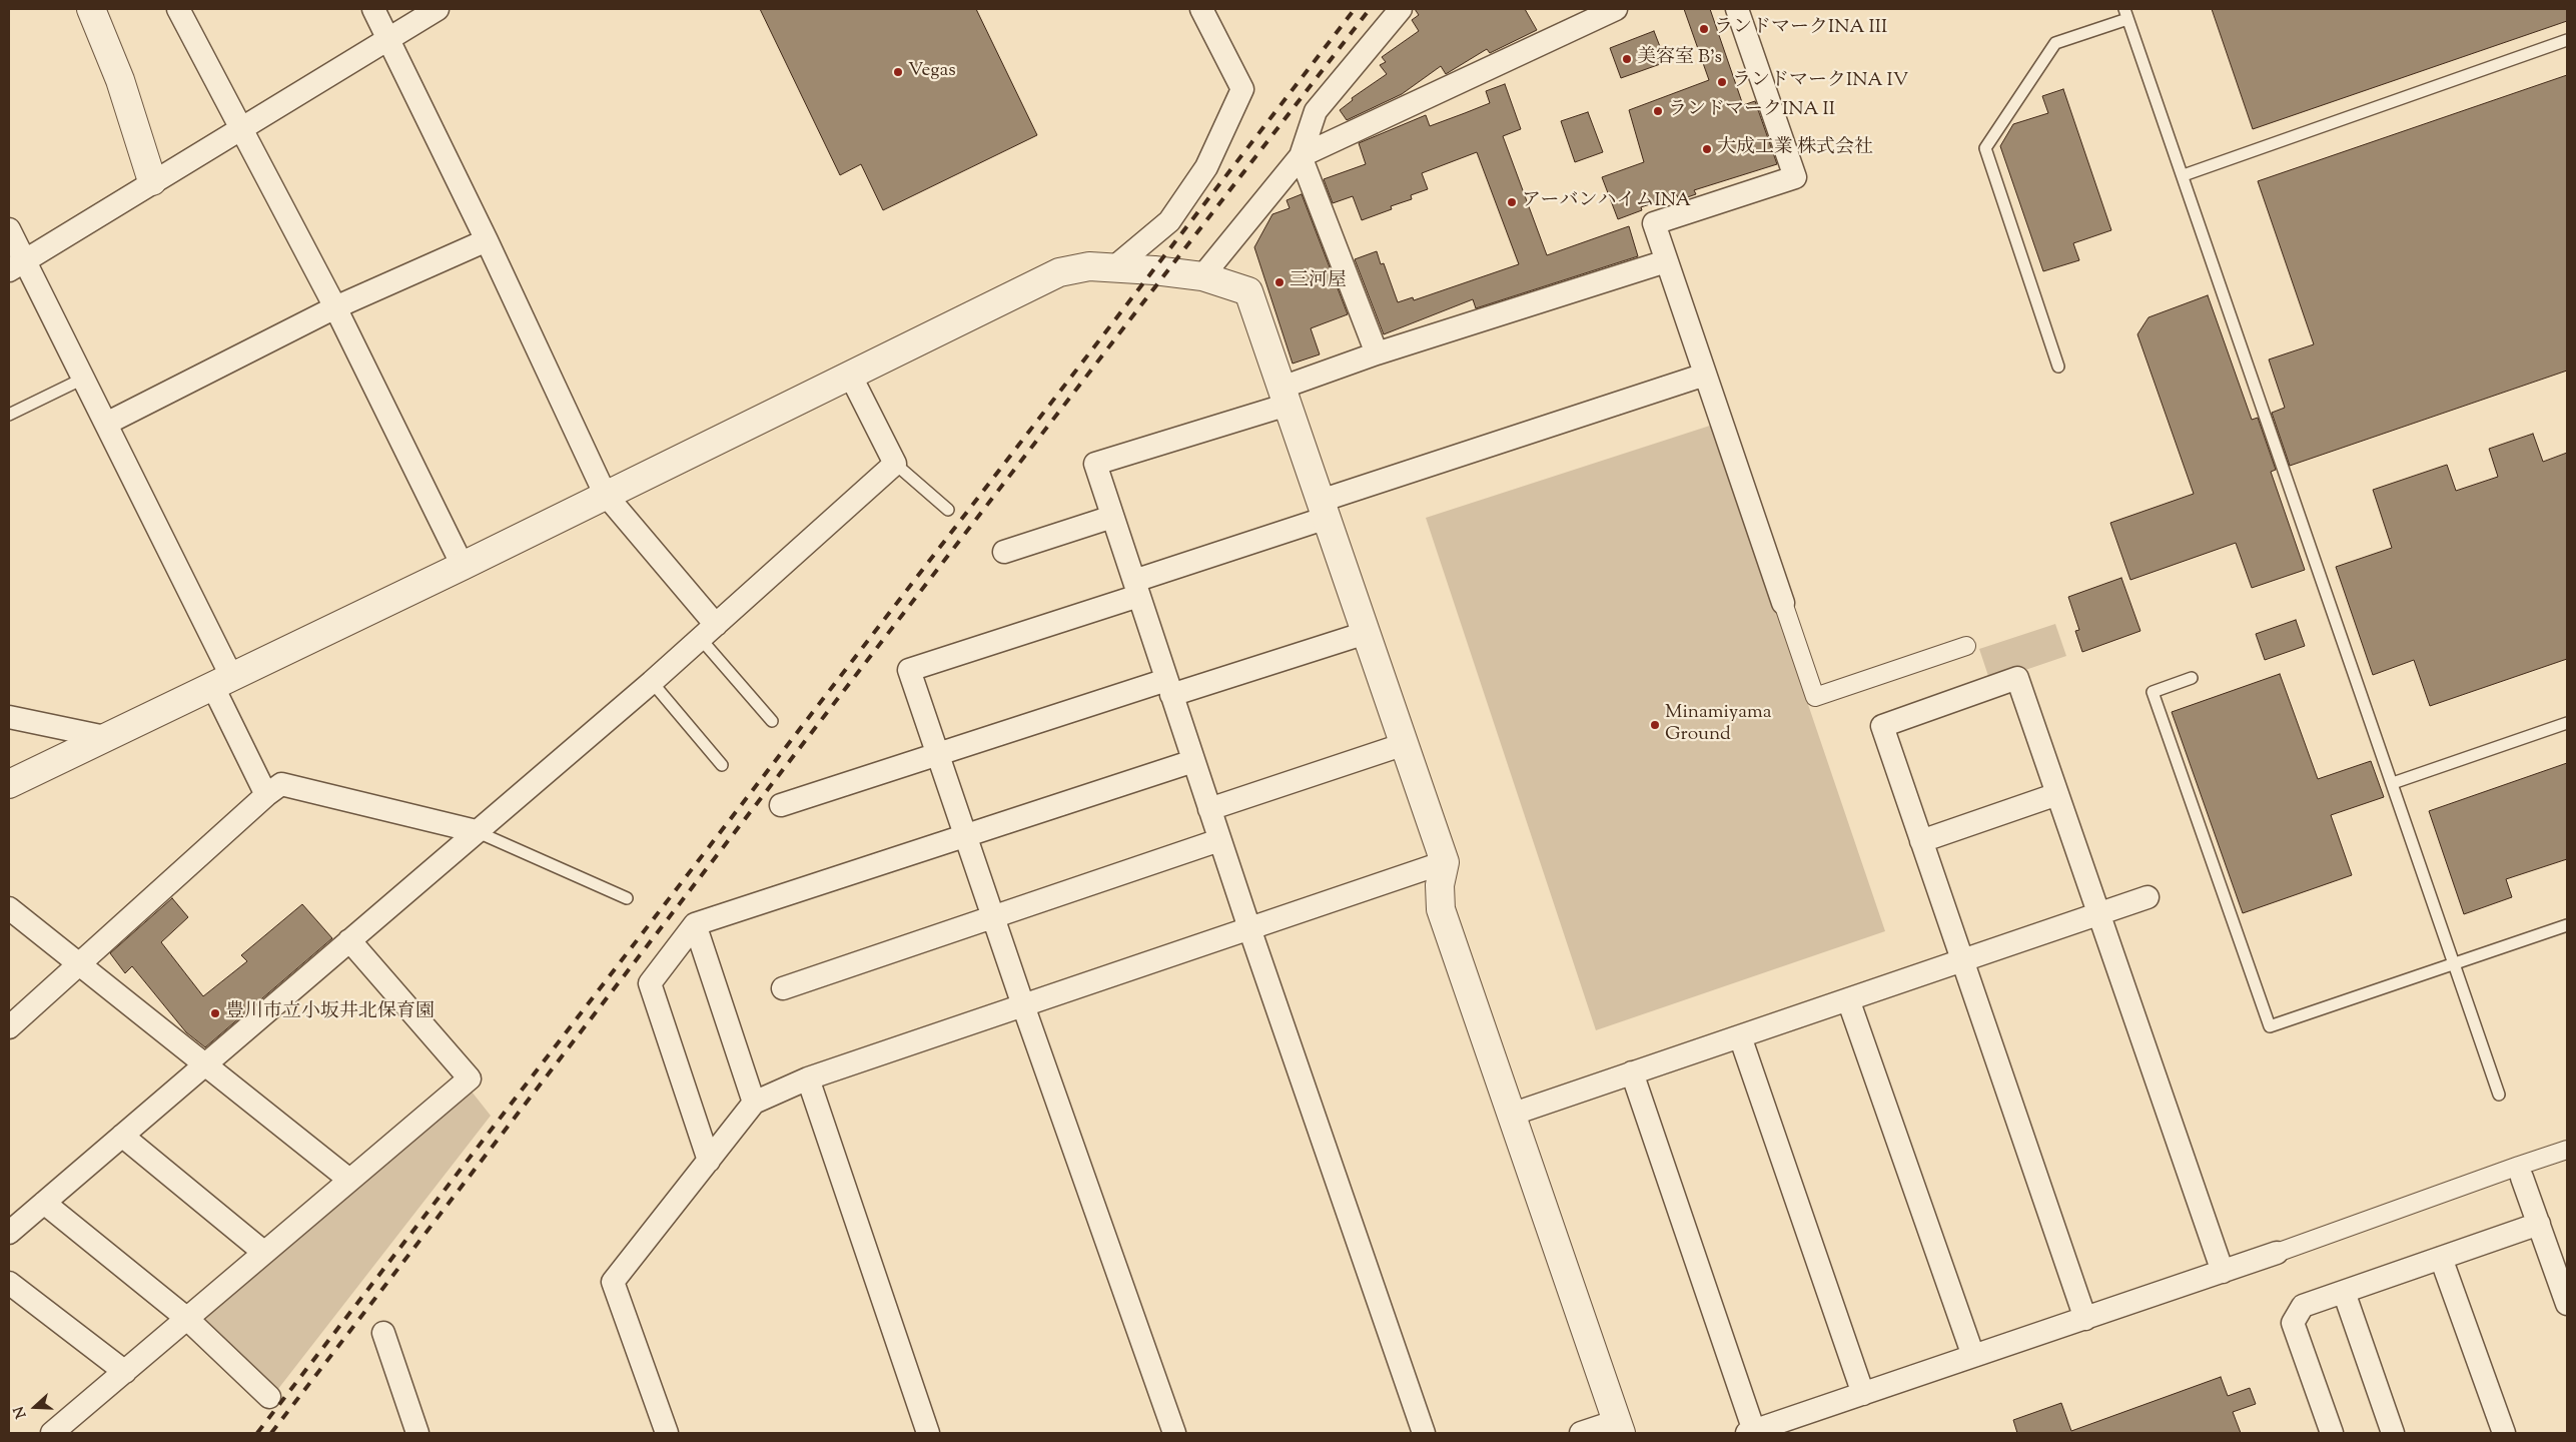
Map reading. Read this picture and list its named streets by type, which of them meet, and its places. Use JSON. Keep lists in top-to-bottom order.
{
  "places": [
    "ランドマークINA III",
    "美容室 B's",
    "Vegas",
    "ランドマークINA IV",
    "ランドマークINA II",
    "大成工業 株式会社",
    "アーバンハイムINA",
    "三河屋",
    "Minamiyama Ground",
    "豊川市立小坂井北保育園"
  ],
  "north": "left"
}
